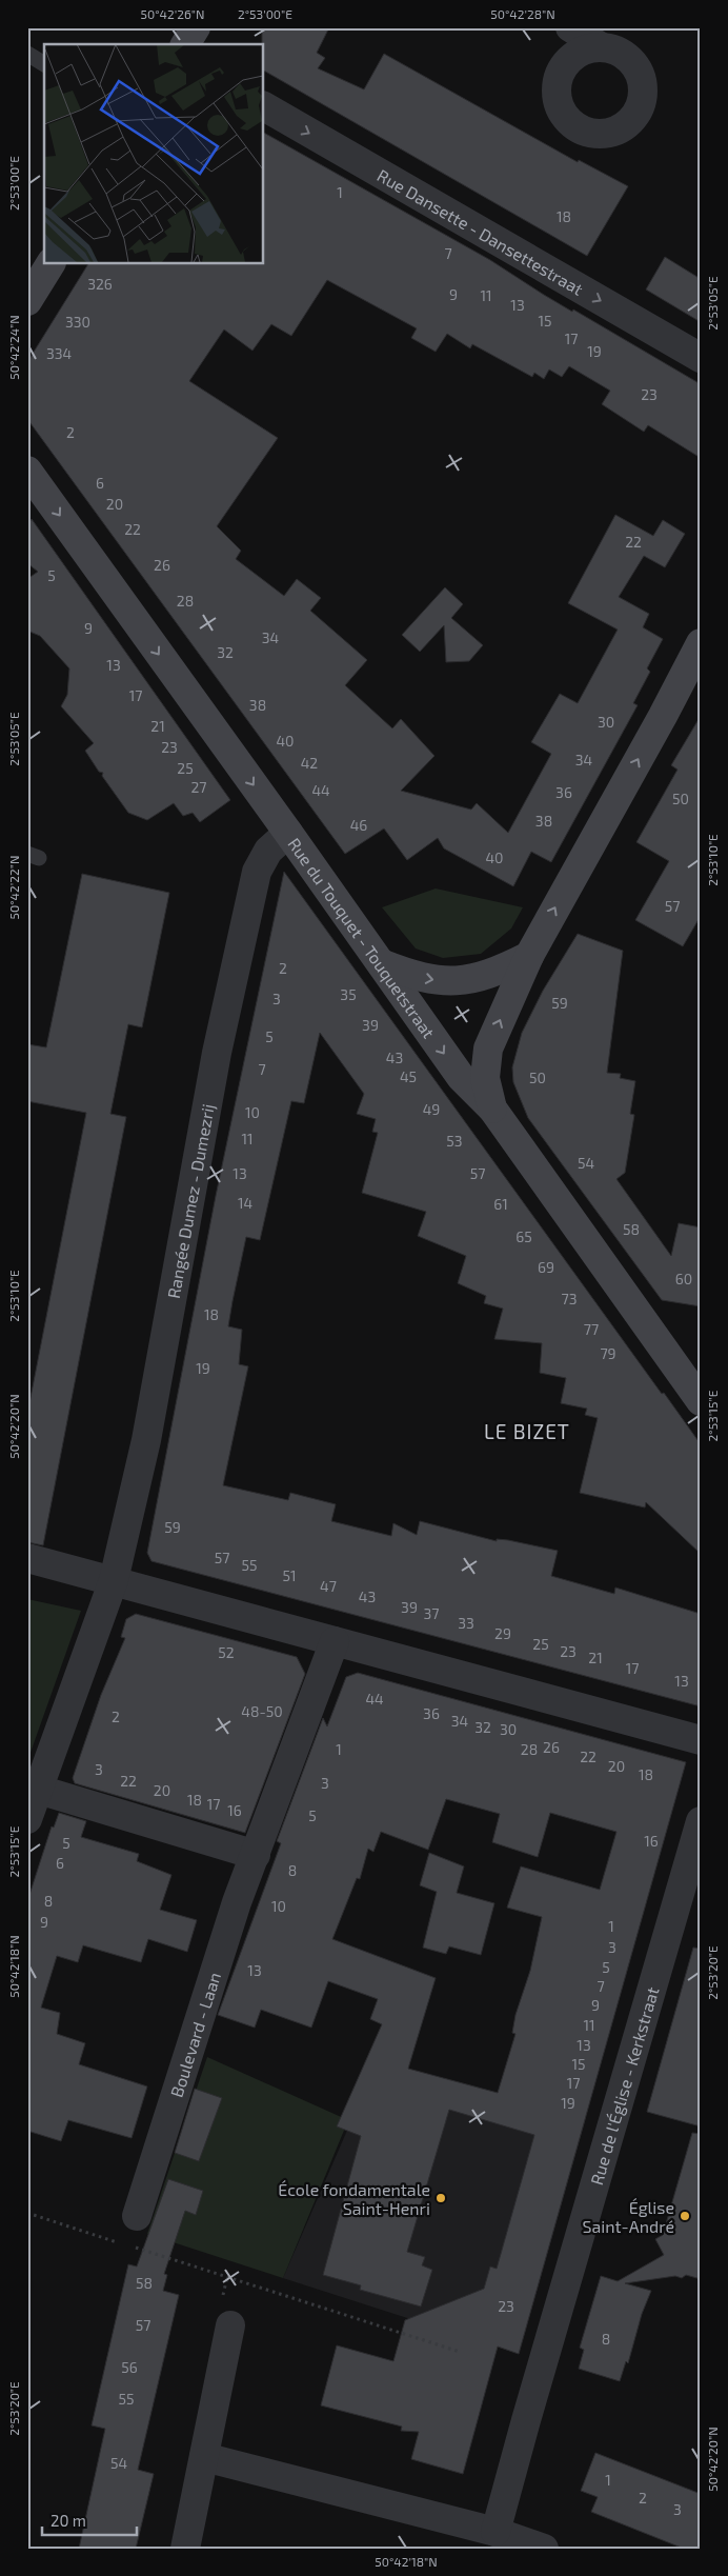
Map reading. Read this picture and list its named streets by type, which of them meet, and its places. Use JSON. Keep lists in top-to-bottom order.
{
  "streets": {
    "street": [
      "Rue Dansette - Dansettestraat",
      "Rue du Touquet - Touquetstraat",
      "Rangée Dumez - Dumezrij",
      "Boulevard - Laan",
      "Rue de l'Église - Kerkstraat"
    ]
  },
  "crossings": [
    ["Rue du Touquet - Touquetstraat", "Rangée Dumez - Dumezrij"]
  ],
  "one_way": ["Rue Dansette - Dansettestraat", "Rue du Touquet - Touquetstraat"],
  "districts": ["LE BIZET"],
  "places": ["École fondamentale Saint-Henri", "Église Saint-André"],
  "house_numbers": [
    "1",
    "18",
    "7",
    "326",
    "9",
    "11",
    "13",
    "15",
    "330",
    "17",
    "19",
    "334",
    "23",
    "2",
    "6",
    "20",
    "22",
    "22",
    "26",
    "5",
    "28",
    "9",
    "34",
    "32",
    "13",
    "17",
    "38",
    "30",
    "21",
    "40",
    "23",
    "34",
    "42",
    "25",
    "27",
    "44",
    "36",
    "50",
    "38",
    "46",
    "40",
    "57",
    "2",
    "35",
    "3",
    "59",
    "39",
    "5",
    "43",
    "7",
    "45",
    "50",
    "49",
    "10",
    "11",
    "53",
    "54",
    "13",
    "57",
    "14",
    "61",
    "58",
    "65",
    "69",
    "60",
    "73",
    "18",
    "77",
    "79",
    "19",
    "59",
    "57",
    "55",
    "51",
    "47",
    "43",
    "39",
    "37",
    "33",
    "29",
    "25",
    "23",
    "52",
    "21",
    "17",
    "13",
    "44",
    "48-50",
    "36",
    "2",
    "34",
    "32",
    "30",
    "26",
    "1",
    "28",
    "22",
    "20",
    "3",
    "18",
    "22",
    "3",
    "20",
    "18",
    "17",
    "16",
    "5",
    "16",
    "5",
    "6",
    "8",
    "8",
    "10",
    "9",
    "1",
    "3",
    "5",
    "13",
    "7",
    "9",
    "11",
    "13",
    "15",
    "17",
    "19",
    "58",
    "23",
    "57",
    "8",
    "56",
    "55",
    "54",
    "1",
    "2",
    "3"
  ],
  "scale_bar": "20 m",
  "coordinates": [
    "50°42'26\"N",
    "2°53'00\"E",
    "50°42'28\"N",
    "2°53'05\"E",
    "50°42'24\"N",
    "2°53'10\"E",
    "50°42'22\"N",
    "2°53'15\"E",
    "50°42'20\"N",
    "50°42'18\"N",
    "2°53'20\"E"
  ]
}
